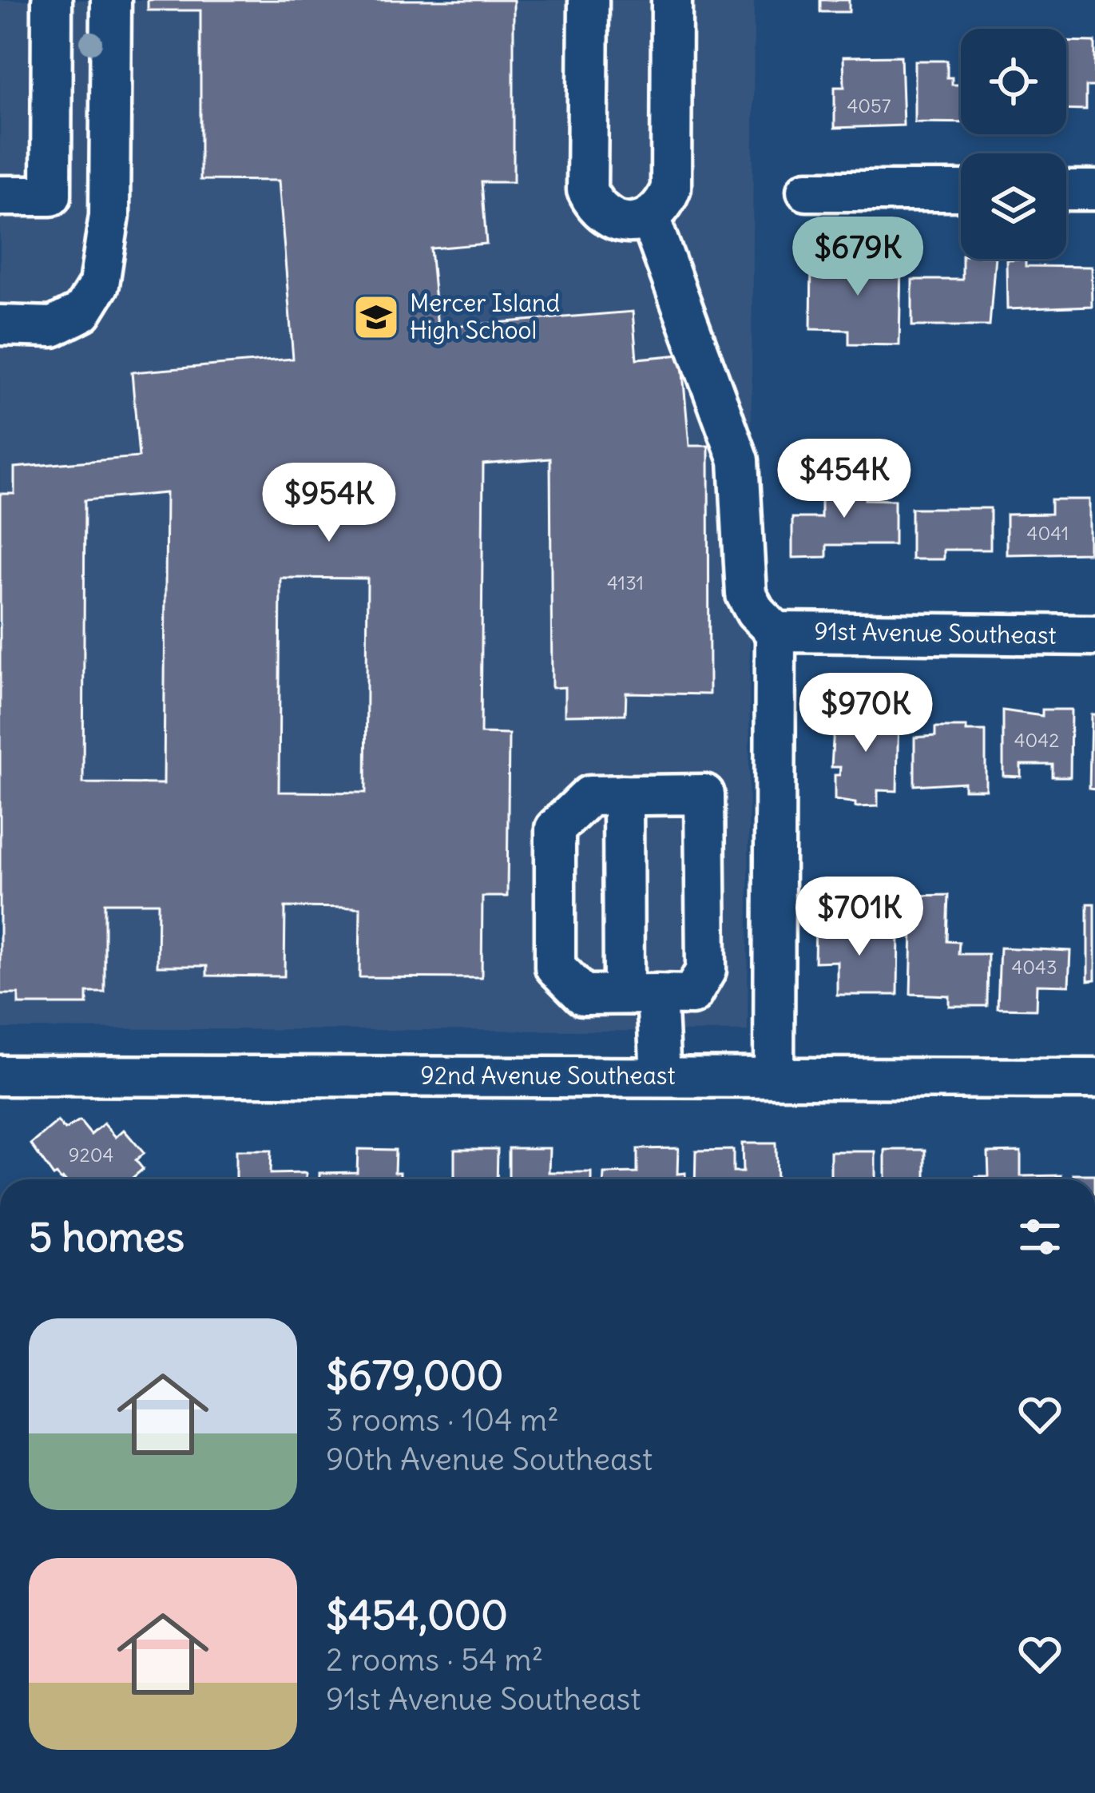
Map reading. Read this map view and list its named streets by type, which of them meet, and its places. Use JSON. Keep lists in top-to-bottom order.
{
  "streets": {
    "street": ["91st Avenue Southeast", "92nd Avenue Southeast"]
  },
  "places": {
    "school or university": ["Mercer Island High School"]
  },
  "house_numbers": [
    "4057",
    "4041",
    "4131",
    "4042",
    "4043",
    "9204"
  ],
  "page": {
    "price": [
      "$679K",
      "$454K",
      "$954K",
      "$970K",
      "$701K"
    ],
    "heading": "5 homes",
    "list": [
      {
        "name": "$679,000",
        "note": "3 rooms · 104 m² · 90th Avenue Southeast"
      },
      {
        "name": "$454,000",
        "note": "2 rooms · 54 m² · 91st Avenue Southeast"
      }
    ]
  }
}
